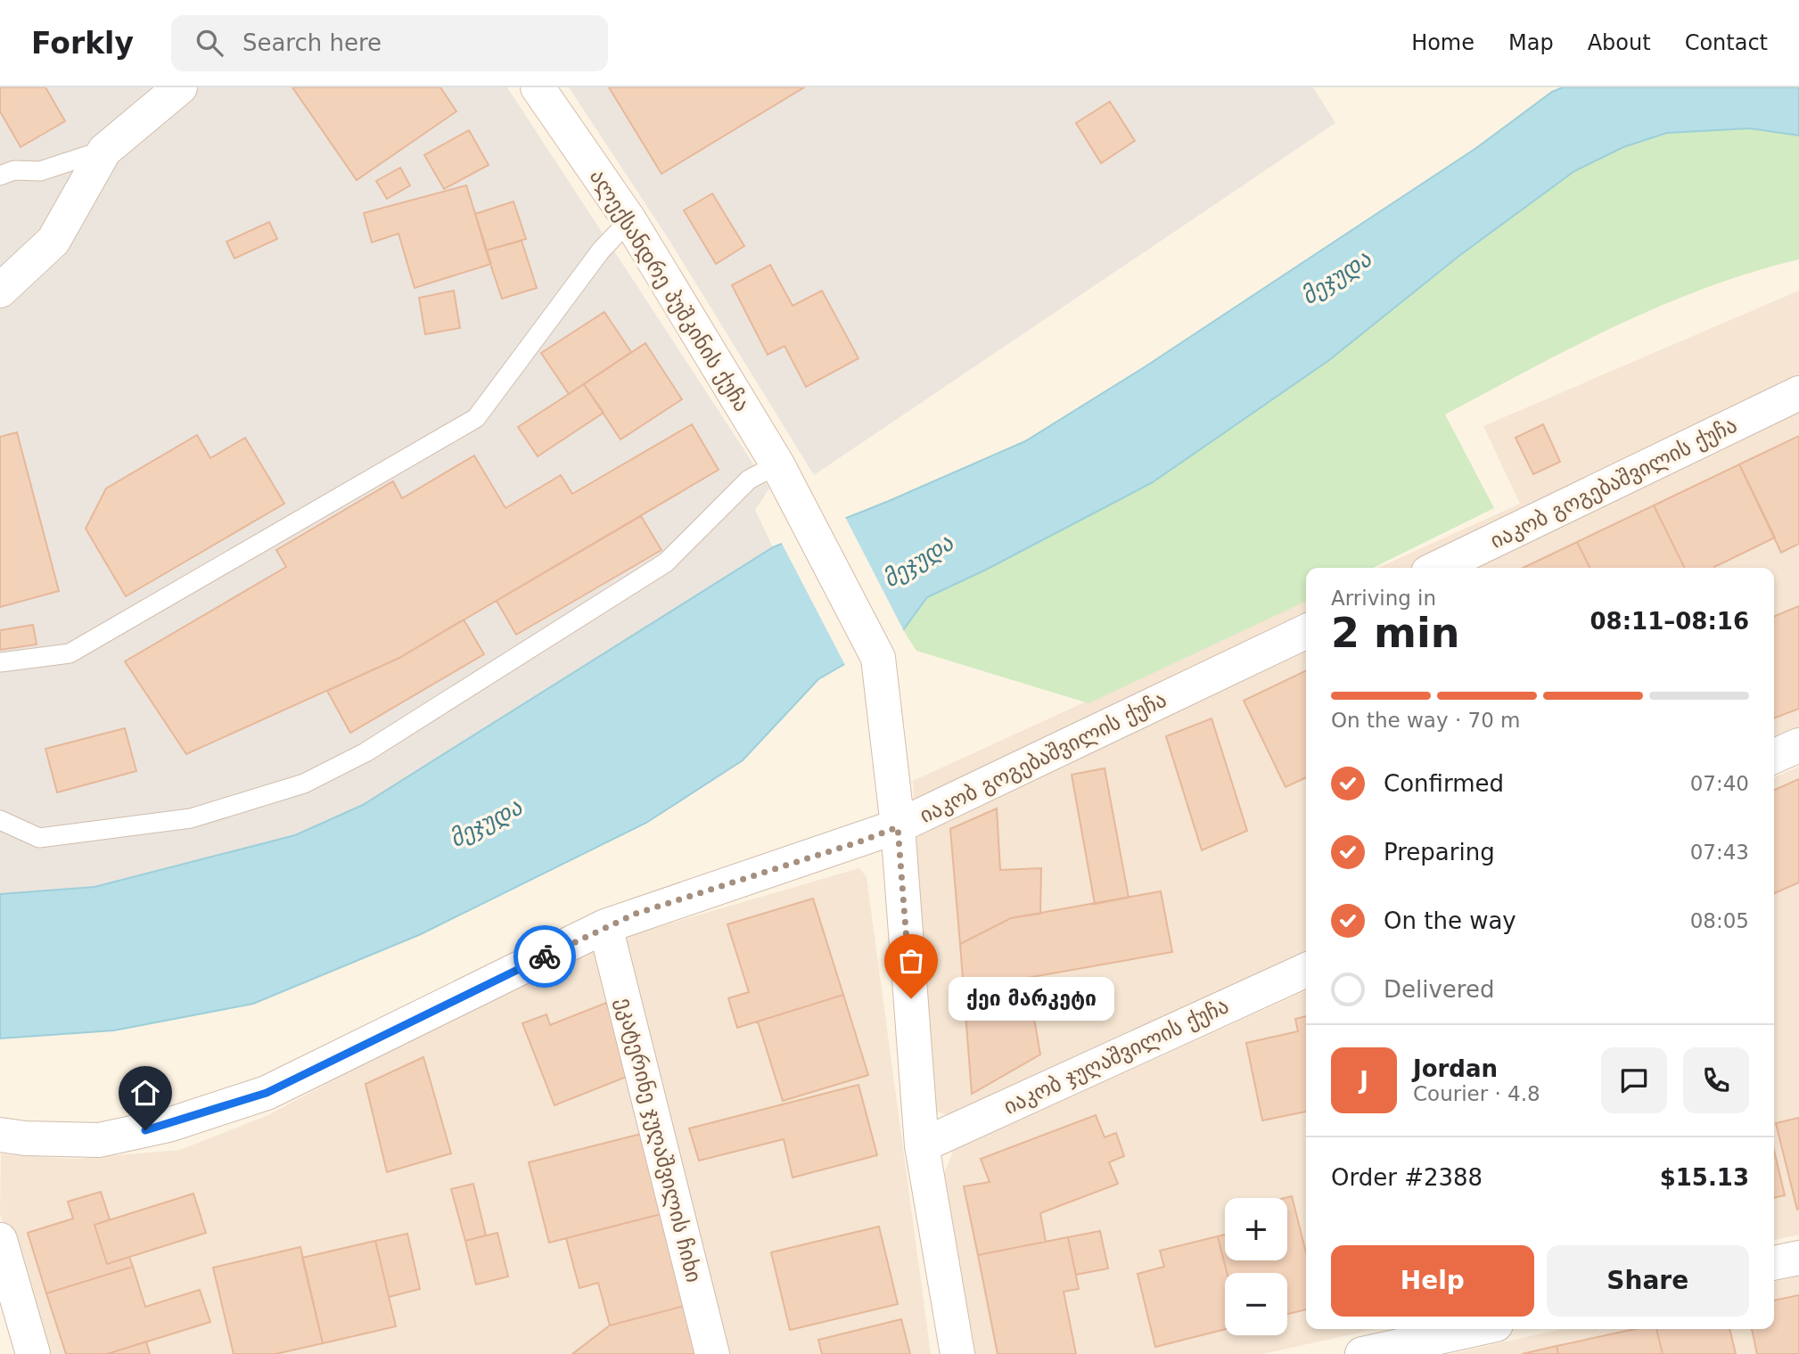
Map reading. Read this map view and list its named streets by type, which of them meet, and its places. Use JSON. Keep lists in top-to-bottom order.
{
  "streets": {
    "street": [
      "ალექსანდრე პუშკინის ქუჩა",
      "იაკობ გოგებაშვილის ქუჩა",
      "იაკობ ჯუღაშვილის ქუჩა",
      "ეკატერინე ჯუღაშვილის ჩიხი"
    ]
  },
  "crossings": [
    ["ალექსანდრე პუშკინის ქუჩა", "იაკობ გოგებაშვილის ქუჩა"],
    ["იაკობ გოგებაშვილის ქუჩა", "ეკატერინე ჯუღაშვილის ჩიხი"]
  ],
  "water": ["მეჯუდა"],
  "places": ["ქეი მარკეტი"],
  "page": {
    "header": "Forkly",
    "search": "Search here",
    "nav": [
      "Home",
      "Map",
      "About",
      "Contact"
    ],
    "heading": ["2 min", "Arriving in", "08:11–08:16"],
    "panel": [
      "Jordan",
      "Courier · 4.8",
      "Order #2388",
      "$15.13"
    ],
    "bar": "On the way · 70 m",
    "list": [
      ["Confirmed", "07:40"],
      ["Preparing", "07:43"],
      ["On the way", "08:05"],
      "Delivered"
    ],
    "bubble": "ქეი მარკეტი",
    "round": "J",
    "map_buttons": ["+", "−"],
    "buttons": ["Help", "Share"]
  }
}
